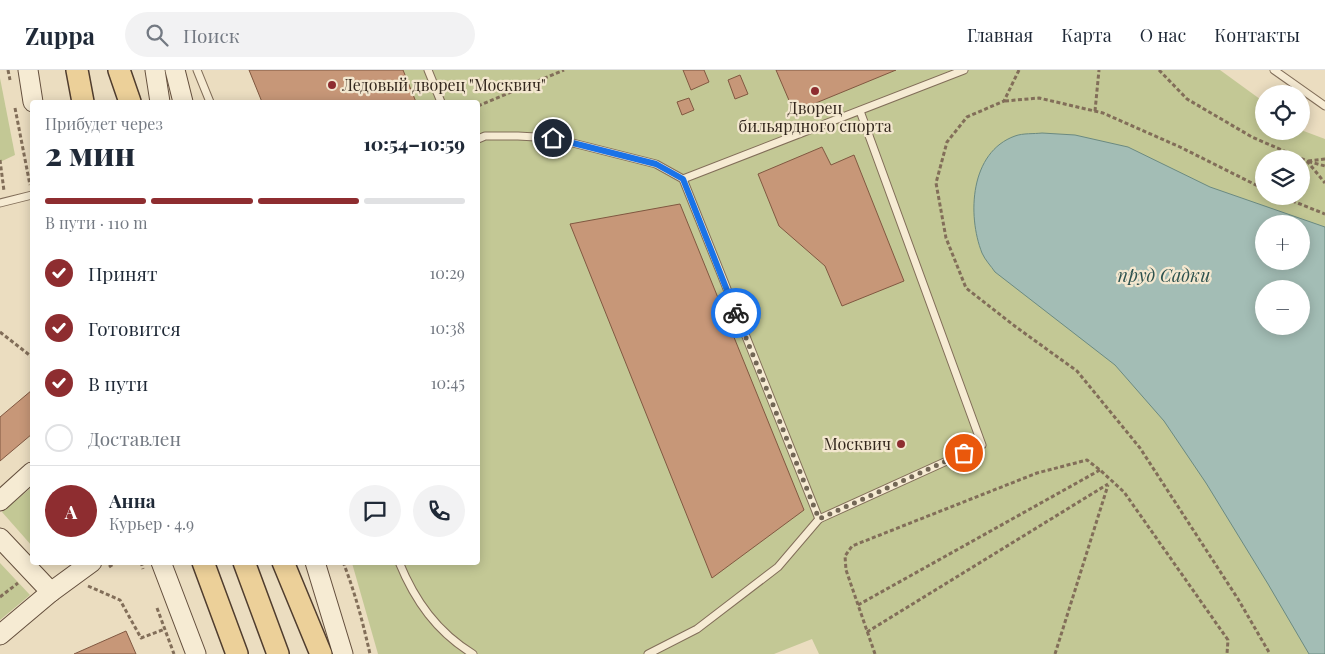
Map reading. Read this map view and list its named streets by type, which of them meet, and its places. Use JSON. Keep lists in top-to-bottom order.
{
  "water": ["пруд Садки"],
  "places": ["Ледовый дворец \"Москвич\"", "Дворец бильярдного спорта", "Москвич"],
  "page": {
    "header": "Zuppa",
    "search": "Поиск",
    "nav": [
      "Главная",
      "Карта",
      "О нас",
      "Контакты"
    ],
    "map_buttons": ["+", "−"],
    "heading": ["2 мин", "Прибудет через", "10:54–10:59"],
    "panel": ["Анна", "Курьер · 4.9"],
    "bar": "В пути · 110 m",
    "list": [
      ["Принят", "10:29"],
      ["Готовится", "10:38"],
      ["В пути", "10:45"],
      "Доставлен"
    ],
    "round": "А"
  }
}
